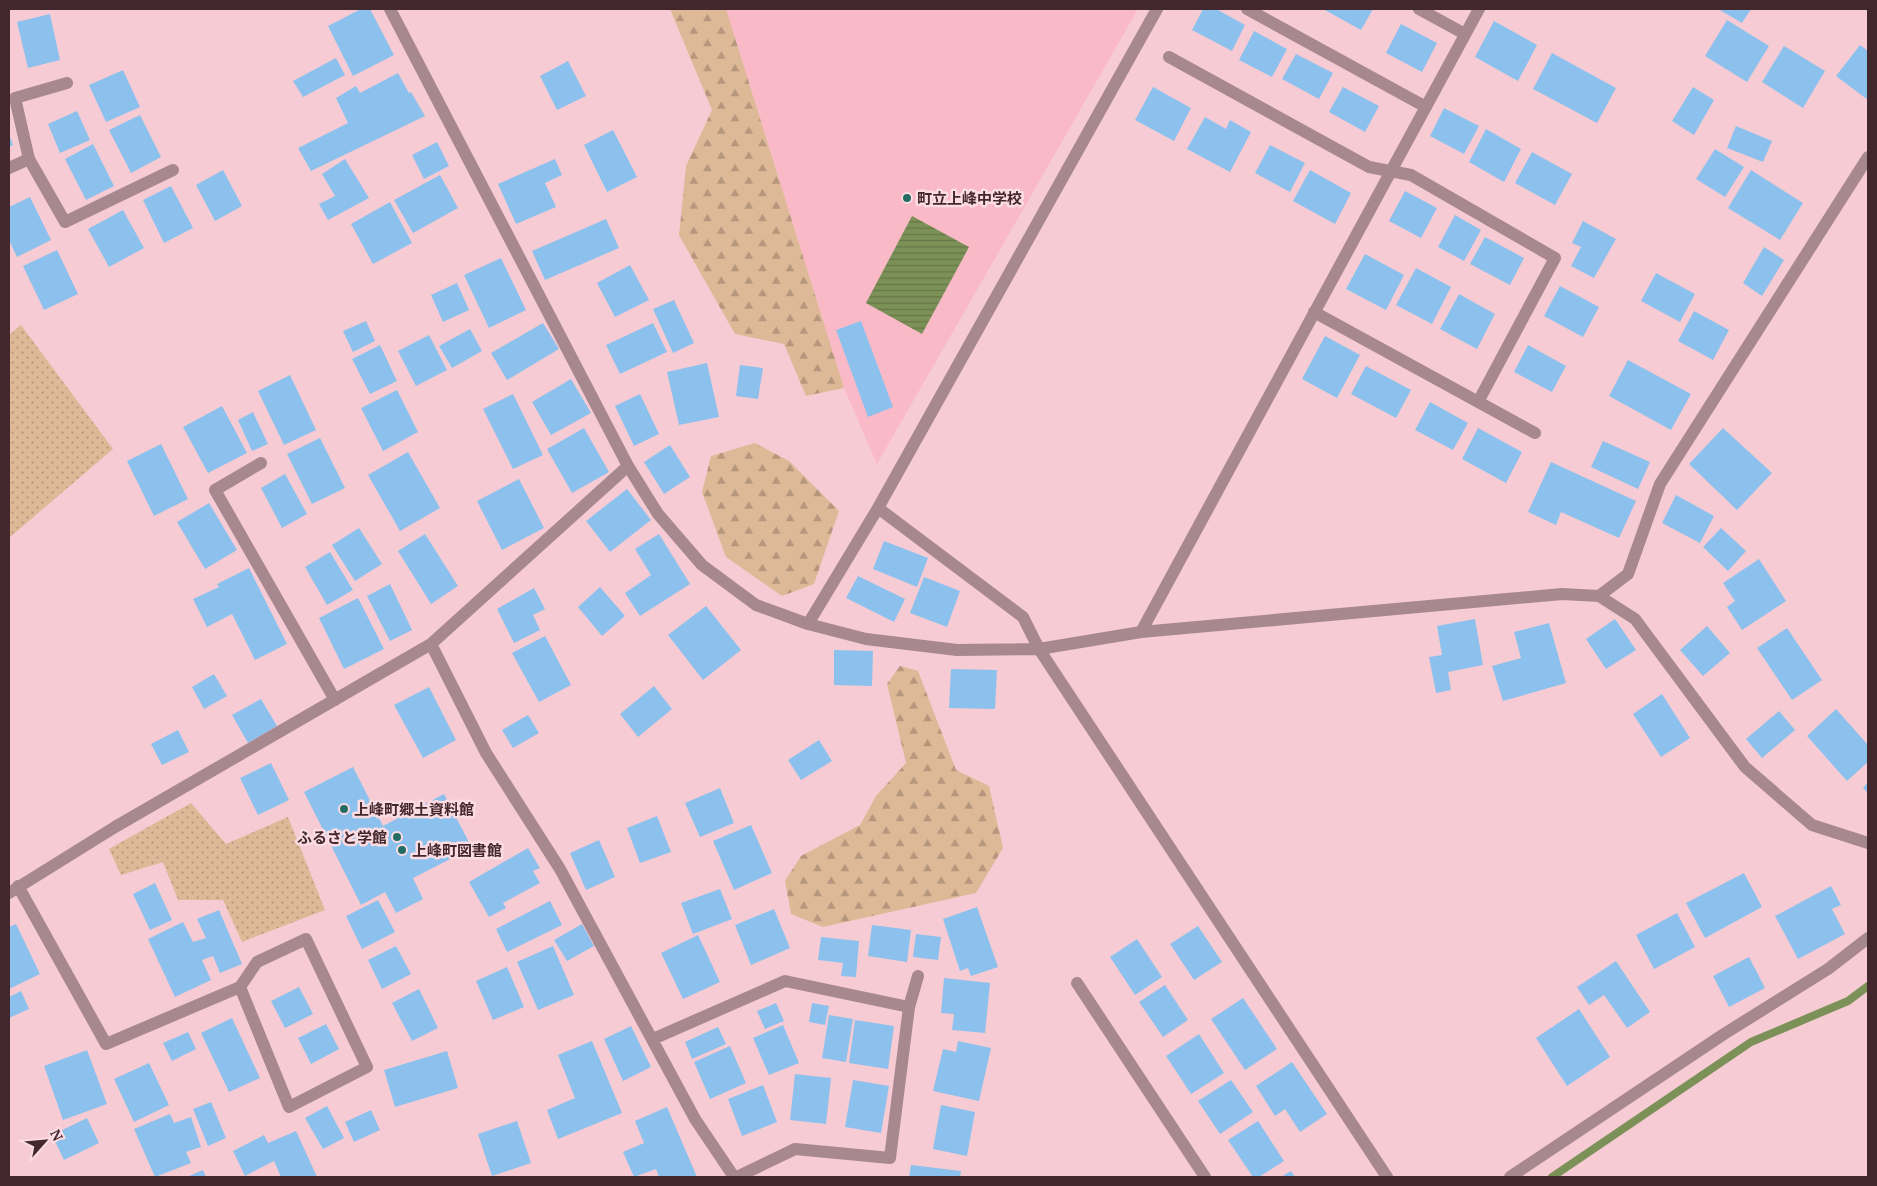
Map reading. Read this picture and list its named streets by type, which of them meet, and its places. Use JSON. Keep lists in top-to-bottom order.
{
  "places": [
    "町立上峰中学校",
    "上峰町郷土資料館",
    "ふるさと学館",
    "上峰町図書館"
  ],
  "north": "top right"
}
